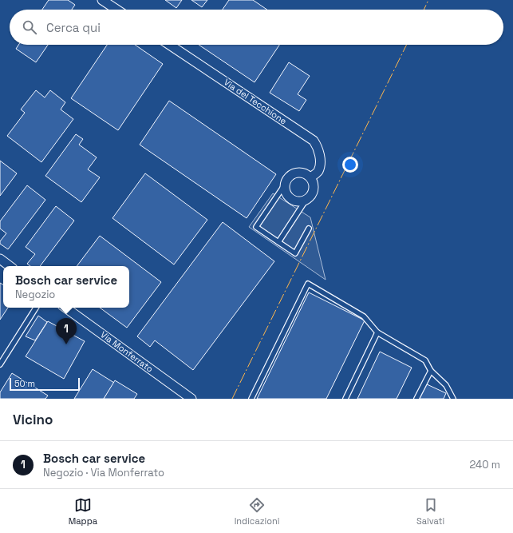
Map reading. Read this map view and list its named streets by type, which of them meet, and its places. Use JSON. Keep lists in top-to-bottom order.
{
  "streets": {
    "street": ["Via del Tecchione", "Via Monferrato"]
  },
  "scale_bar": "50 m",
  "page": {
    "search": "Cerca qui",
    "popup": ["Bosch car service", "Negozio"],
    "pins": "1",
    "scale": "50 m",
    "heading": "Vicino",
    "list": [
      {
        "mark": "1",
        "name": "Bosch car service",
        "note": "Negozio · Via Monferrato",
        "value": "240 m"
      }
    ],
    "nav": ["Mappa", "Indicazioni", "Salvati"]
  }
}
